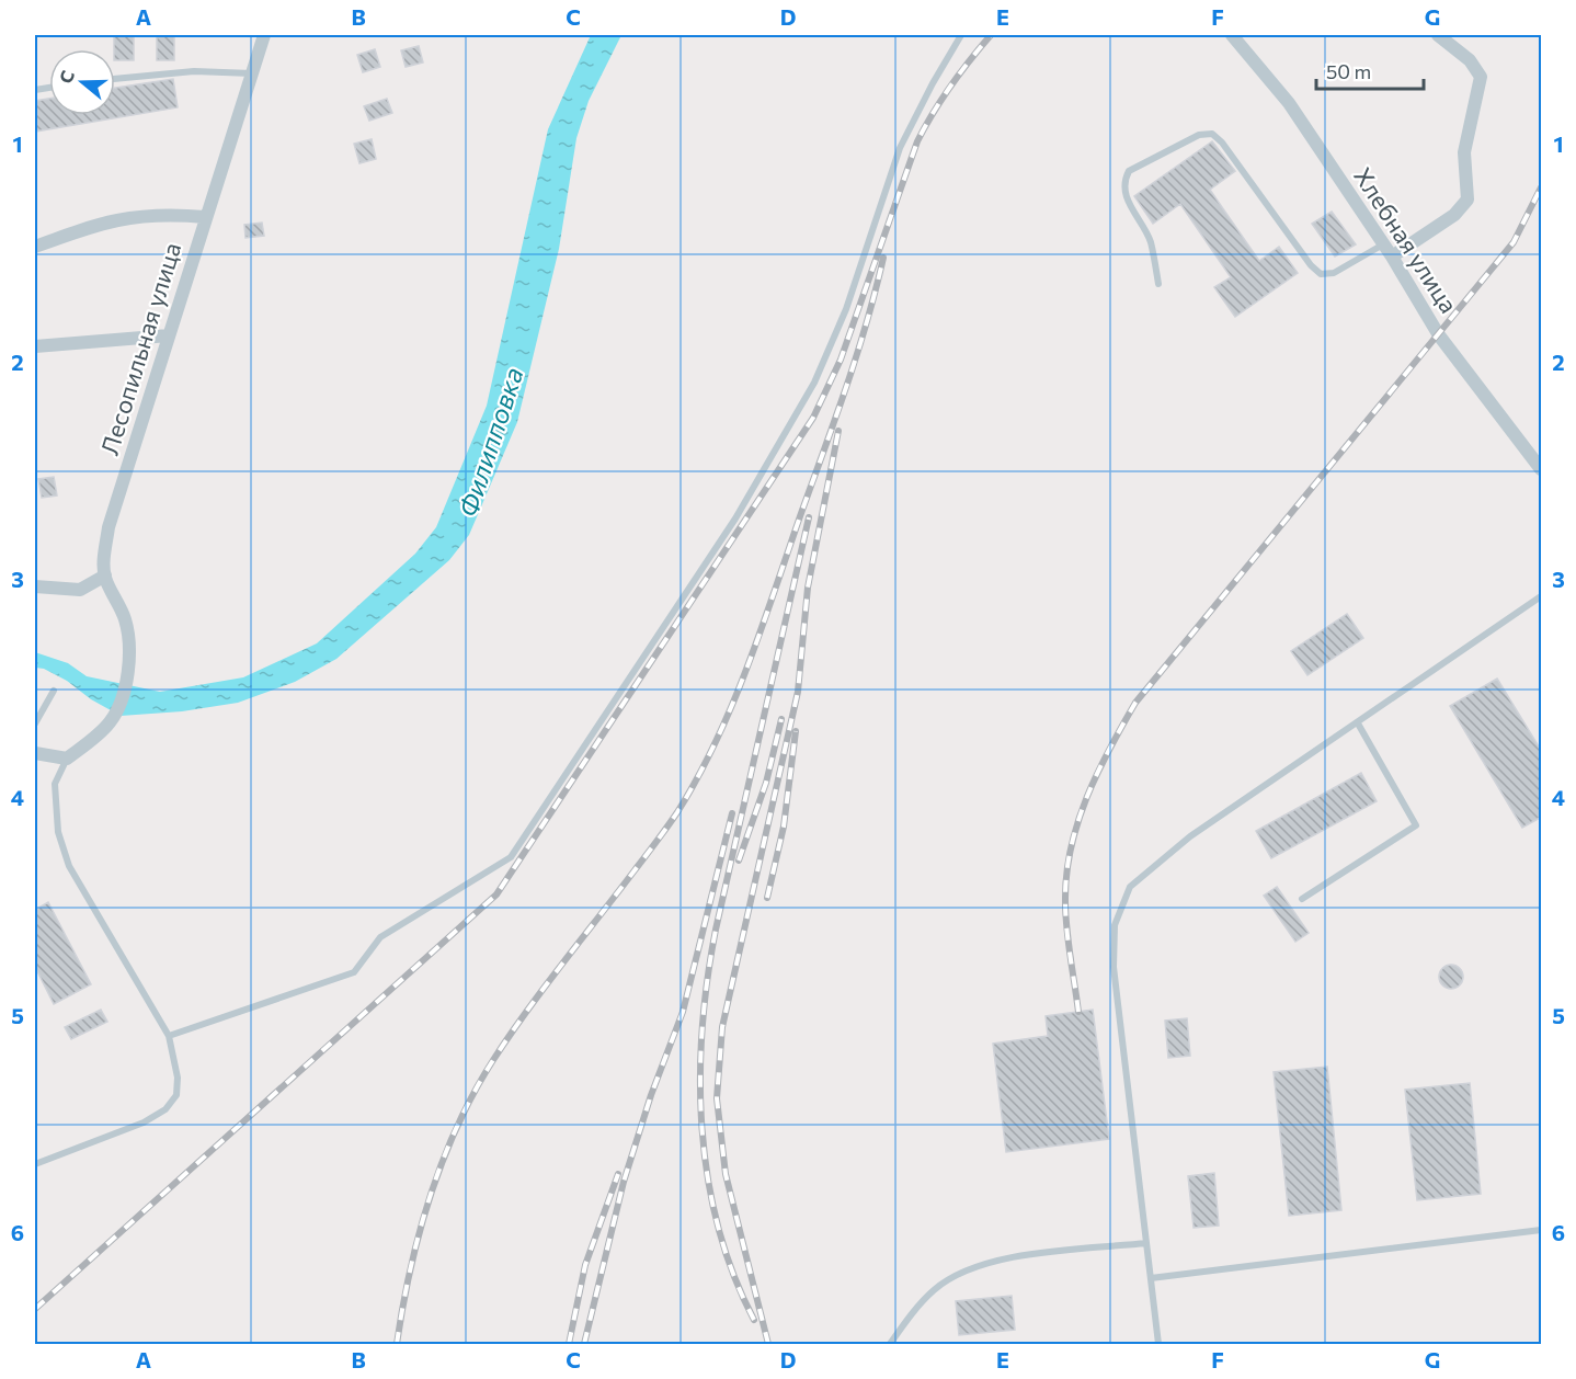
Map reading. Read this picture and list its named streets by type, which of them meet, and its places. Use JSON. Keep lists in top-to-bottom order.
{
  "streets": {
    "street": ["Хлебная улица", "Лесопильная улица"]
  },
  "water": ["Филипповка"],
  "scale_bar": "50 m",
  "north": "left",
  "grid": {
    "columns": [
      "A",
      "B",
      "C",
      "D",
      "E",
      "F",
      "G"
    ],
    "rows": [
      "1",
      "2",
      "3",
      "4",
      "5",
      "6"
    ]
  }
}
